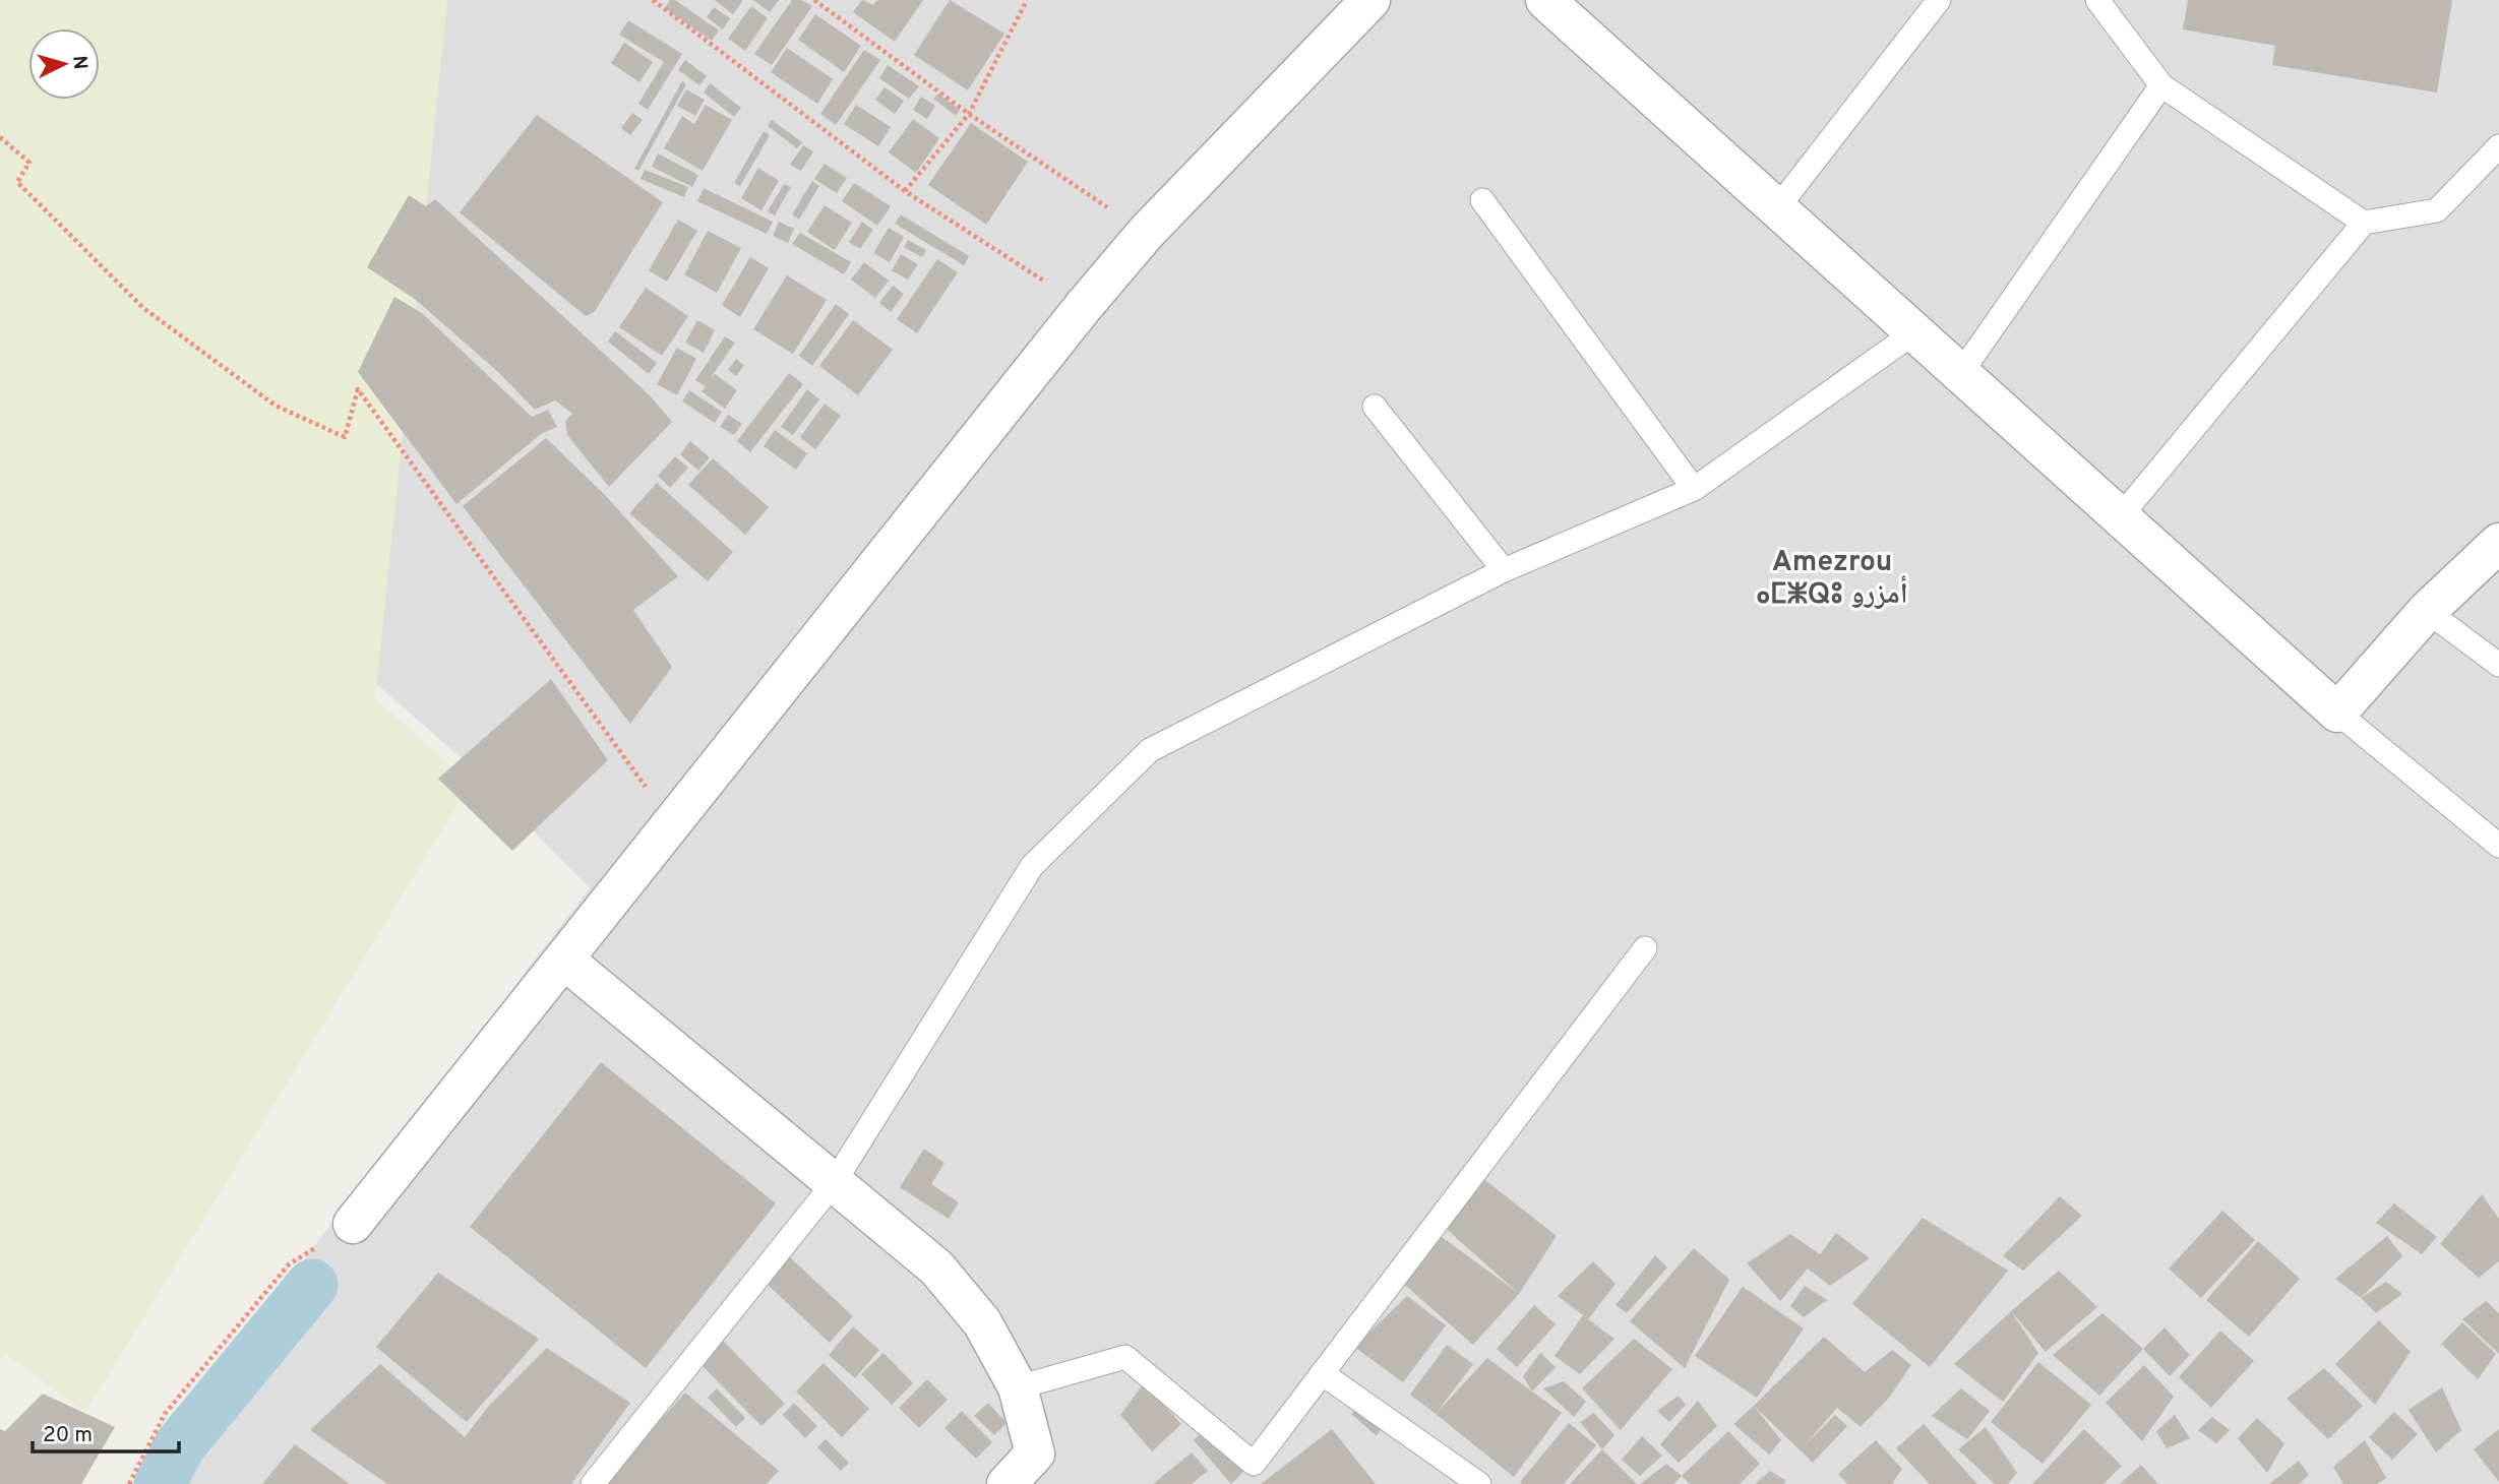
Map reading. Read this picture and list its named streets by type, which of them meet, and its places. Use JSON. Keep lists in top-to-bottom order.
{
  "districts": ["Amezrou ⴰⵎⵥⵕⵓ أمزرو"],
  "scale_bar": "20 m",
  "north": "right"
}
